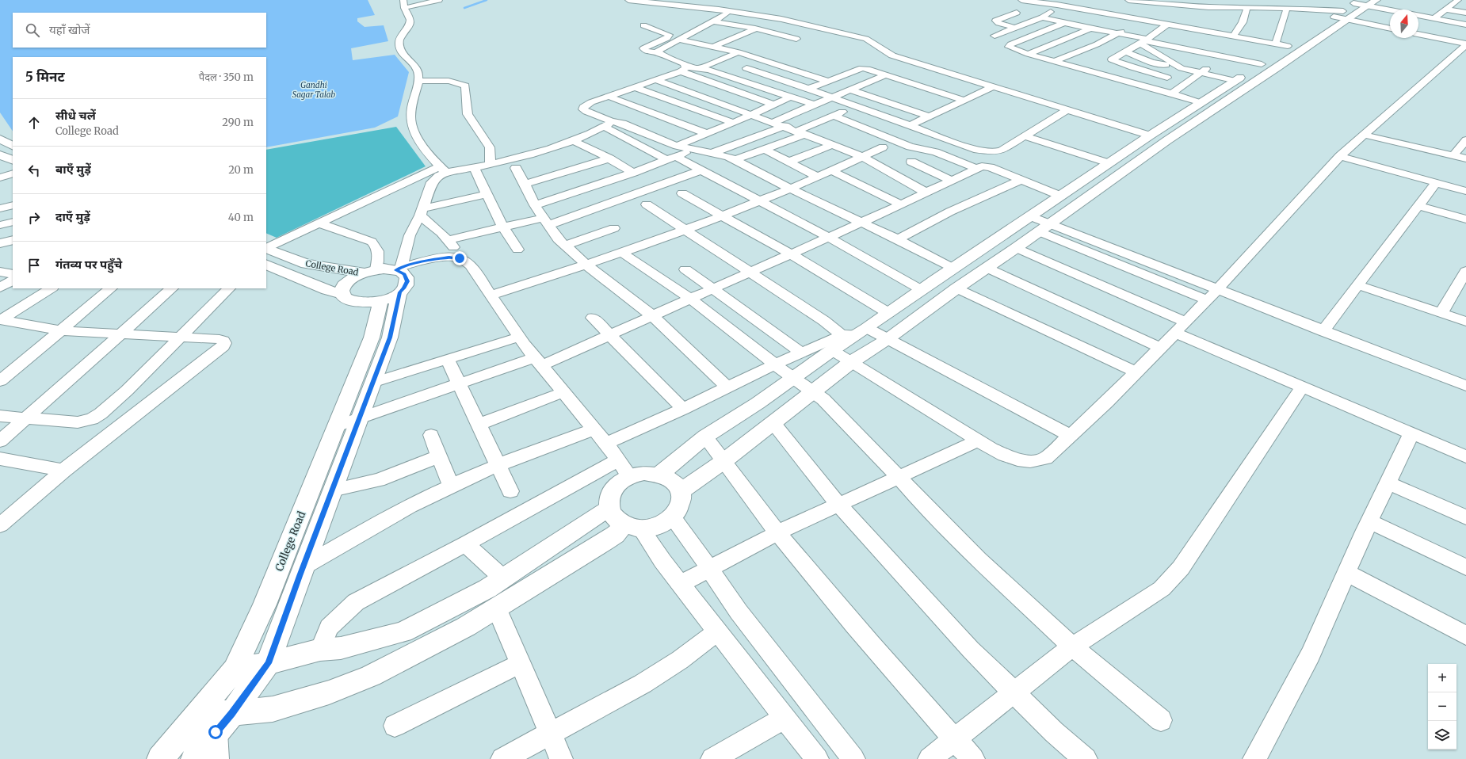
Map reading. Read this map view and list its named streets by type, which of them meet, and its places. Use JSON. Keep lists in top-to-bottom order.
{
  "streets": {
    "main road": ["College Road"]
  },
  "water": ["Gandhi Sagar Talab"],
  "north": "top",
  "page": {
    "search": "यहाँ खोजें",
    "heading": ["5 मिनट", "पैदल · 350 m"],
    "list": [
      ["सीधे चलें", "College Road", "290 m"],
      ["बाएँ मुड़ें", "20 m"],
      ["दाएँ मुड़ें", "40 m"],
      "गंतव्य पर पहुँचे"
    ],
    "map_buttons": ["+", "−"]
  }
}
